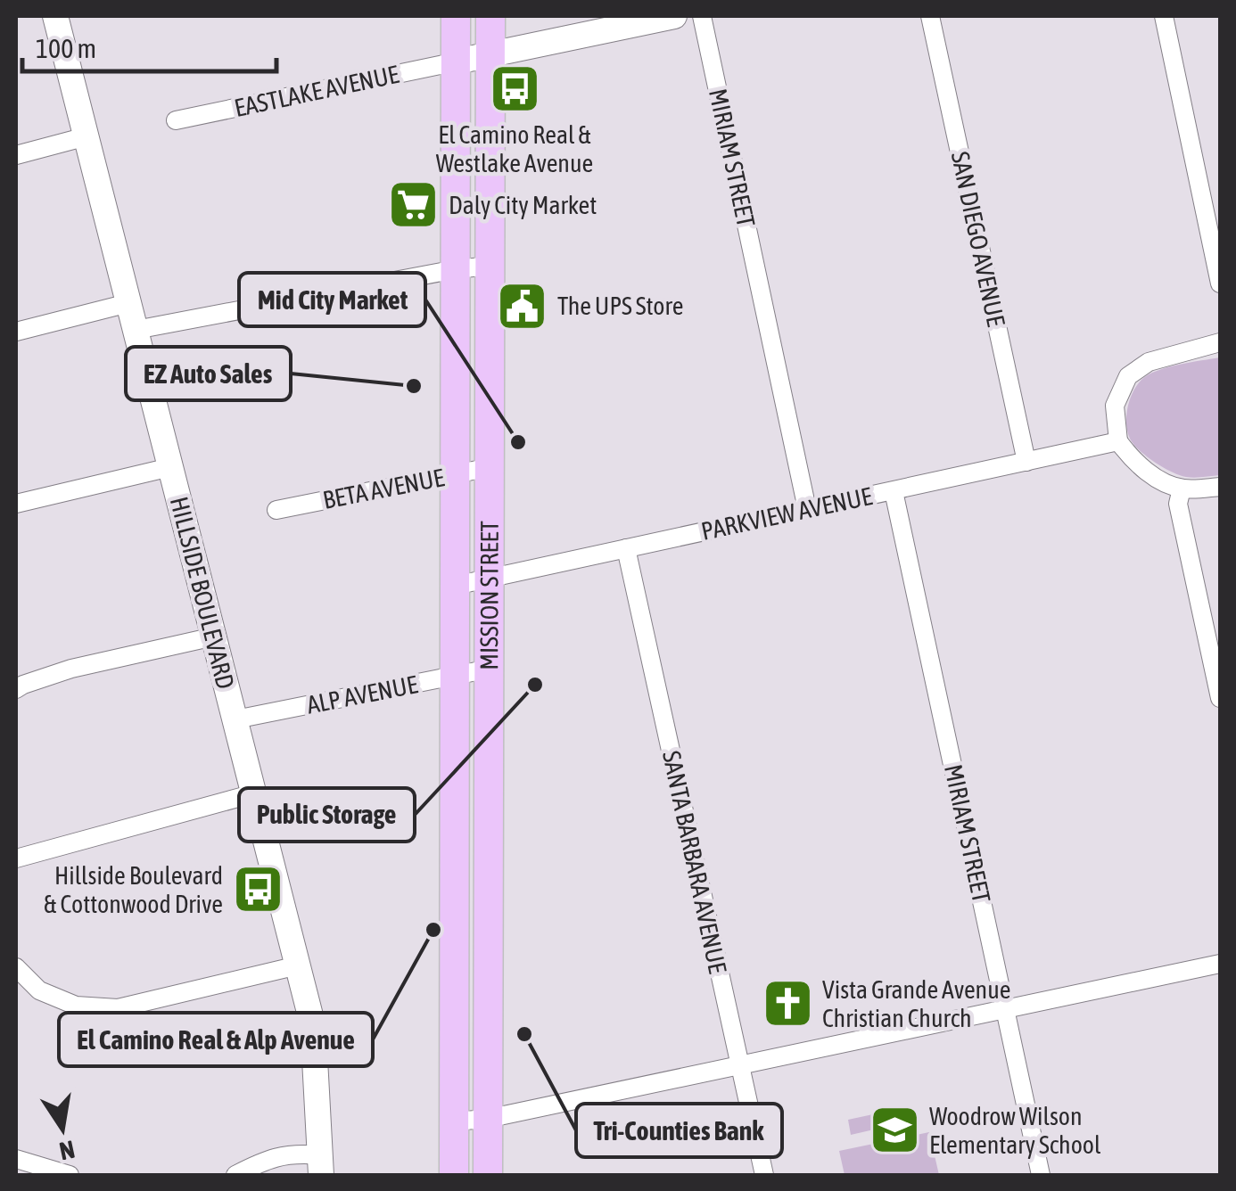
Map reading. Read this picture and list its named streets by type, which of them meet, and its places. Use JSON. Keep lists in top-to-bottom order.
{
  "streets": {
    "main road": ["HILLSIDE BOULEVARD", "MISSION STREET"],
    "street": [
      "EASTLAKE AVENUE",
      "MIRIAM STREET",
      "SAN DIEGO AVENUE",
      "BETA AVENUE",
      "PARKVIEW AVENUE",
      "ALP AVENUE",
      "SANTA BARBARA AVENUE"
    ]
  },
  "crossings": [
    ["EASTLAKE AVENUE", "MISSION STREET"],
    ["MIRIAM STREET", "PARKVIEW AVENUE"],
    ["SAN DIEGO AVENUE", "PARKVIEW AVENUE"],
    ["BETA AVENUE", "MISSION STREET"],
    ["PARKVIEW AVENUE", "MISSION STREET"],
    ["PARKVIEW AVENUE", "SANTA BARBARA AVENUE"],
    ["HILLSIDE BOULEVARD", "ALP AVENUE"],
    ["MISSION STREET", "ALP AVENUE"]
  ],
  "places": {
    "bus stop": ["El Camino Real & Westlake Avenue", "Hillside Boulevard & Cottonwood Drive"],
    "supermarket": ["Daly City Market"],
    "public building": ["The UPS Store"],
    "other": [
      "EZ Auto Sales",
      "Mid City Market",
      "Public Storage",
      "El Camino Real & Alp Avenue",
      "Tri-Counties Bank"
    ],
    "church": ["Vista Grande Avenue Christian Church"],
    "school or university": ["Woodrow Wilson Elementary School"]
  },
  "scale_bar": "100 m",
  "north": "bottom"
}
